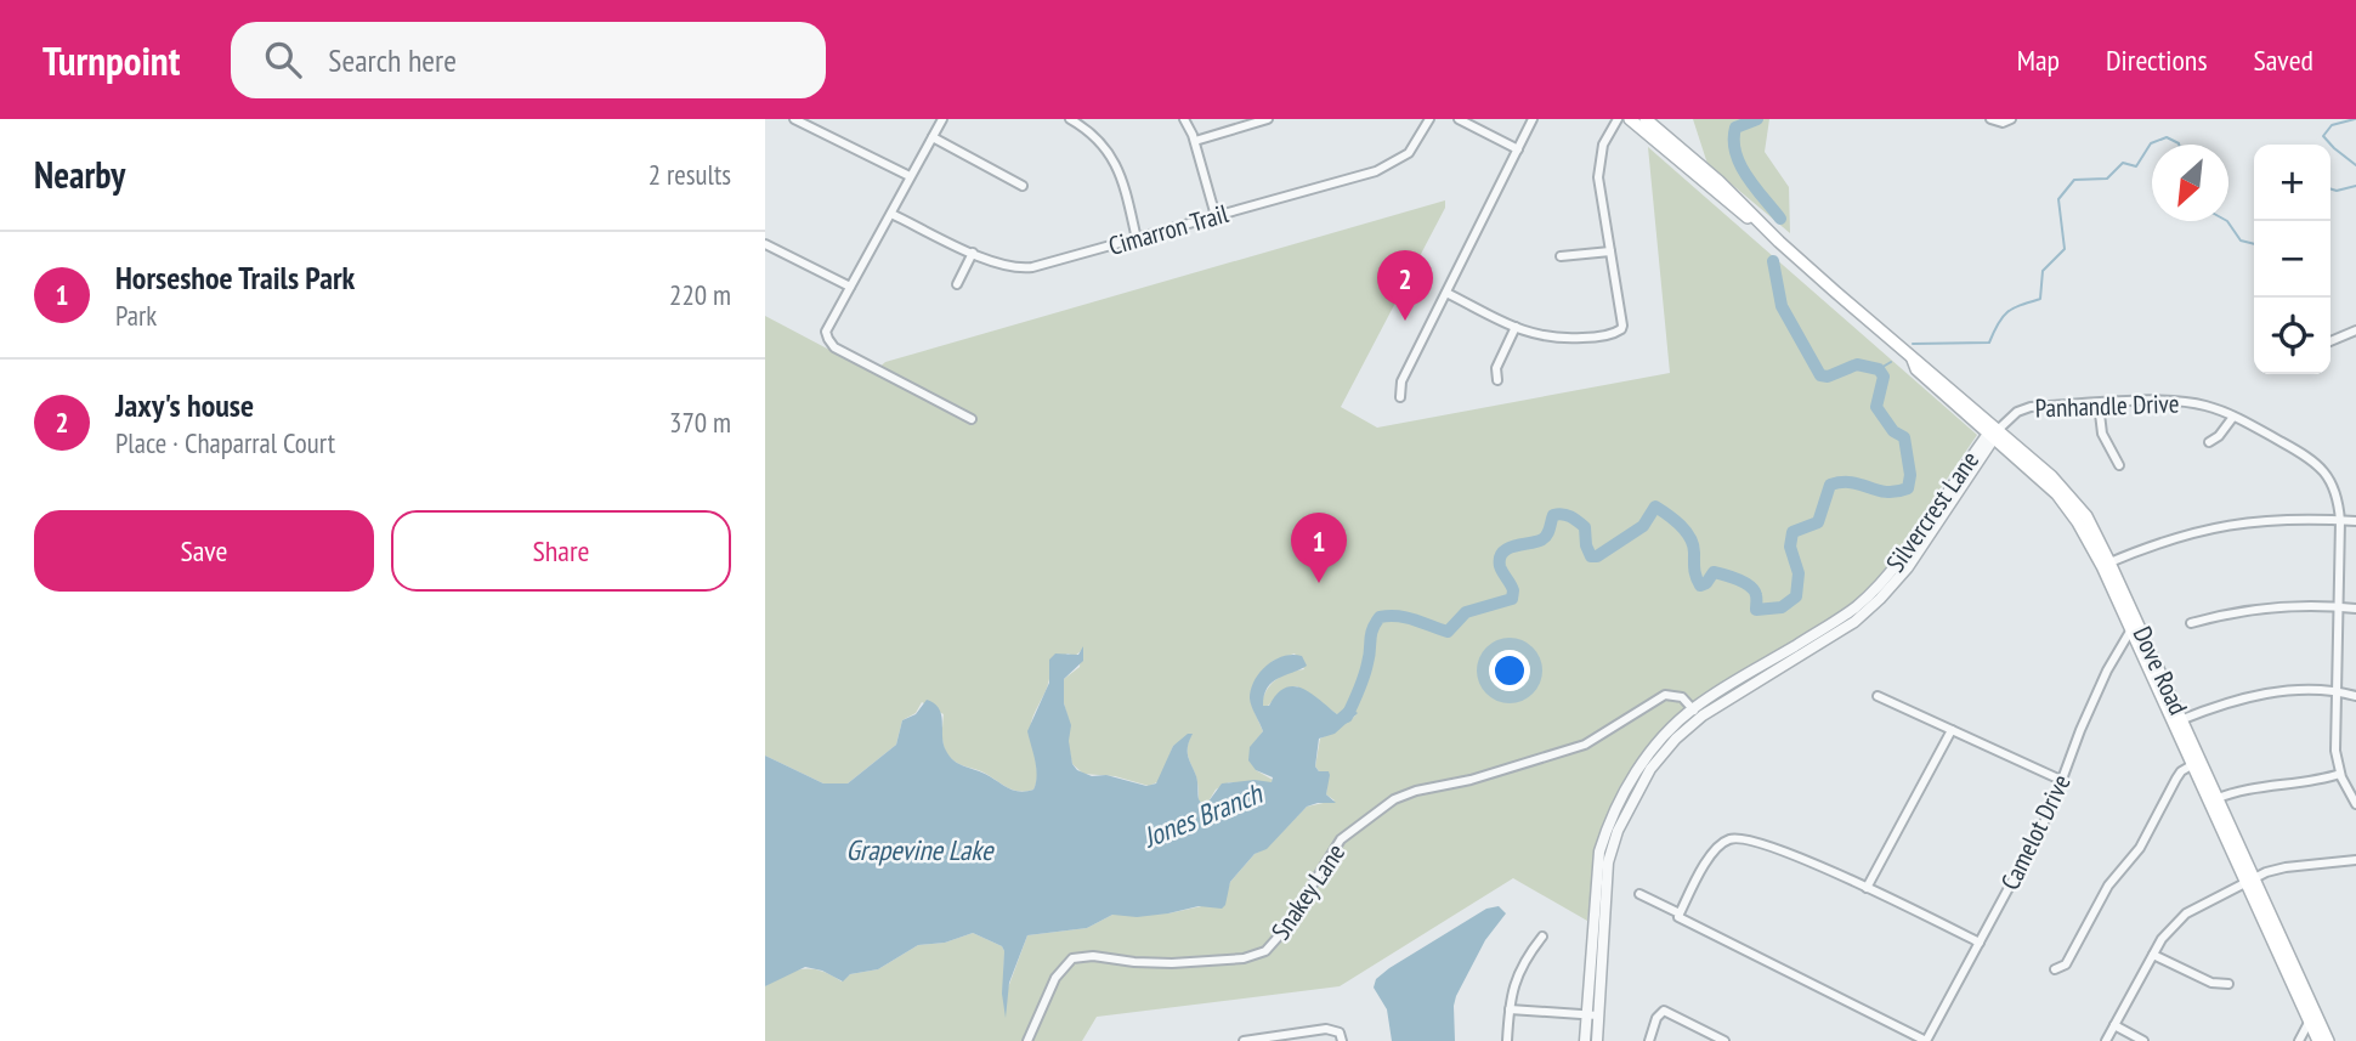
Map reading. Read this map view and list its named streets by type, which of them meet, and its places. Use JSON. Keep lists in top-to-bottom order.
{
  "streets": {
    "main road": ["Dove Road"],
    "street": [
      "Cimarron Trail",
      "Panhandle Drive",
      "Silvercrest Lane",
      "Camelot Drive",
      "Snakey Lane"
    ]
  },
  "crossings": [
    ["Panhandle Drive", "Silvercrest Lane"],
    ["Panhandle Drive", "Dove Road"],
    ["Silvercrest Lane", "Dove Road"],
    ["Silvercrest Lane", "Snakey Lane"],
    ["Dove Road", "Camelot Drive"]
  ],
  "water": ["Jones Branch", "Grapevine Lake"],
  "north": "bottom left",
  "page": {
    "header": "Turnpoint",
    "search": "Search here",
    "nav": ["Map", "Directions", "Saved"],
    "heading": ["Nearby", "2 results"],
    "map_buttons": ["+", "−"],
    "list": [
      {
        "mark": "1",
        "name": "Horseshoe Trails Park",
        "note": "Park",
        "value": "220 m"
      },
      {
        "mark": "2",
        "name": "Jaxy's house",
        "note": "Place · Chaparral Court",
        "value": "370 m"
      }
    ],
    "pins": ["2", "1"],
    "buttons": ["Save", "Share"]
  }
}
